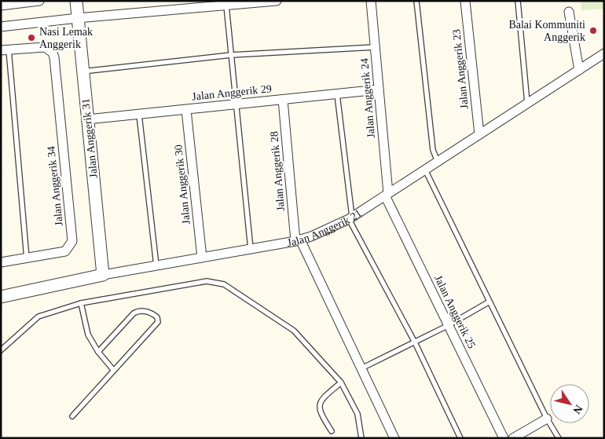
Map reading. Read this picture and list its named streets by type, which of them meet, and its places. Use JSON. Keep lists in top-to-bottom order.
{
  "streets": {
    "street": [
      "Jalan Anggerik 23",
      "Jalan Anggerik 29",
      "Jalan Anggerik 24",
      "Jalan Anggerik 31",
      "Jalan Anggerik 28",
      "Jalan Anggerik 30",
      "Jalan Anggerik 34",
      "Jalan Anggerik 21",
      "Jalan Anggerik 25"
    ]
  },
  "crossings": [
    ["Jalan Anggerik 23", "Jalan Anggerik 21"],
    ["Jalan Anggerik 29", "Jalan Anggerik 24"],
    ["Jalan Anggerik 29", "Jalan Anggerik 31"],
    ["Jalan Anggerik 29", "Jalan Anggerik 28"],
    ["Jalan Anggerik 29", "Jalan Anggerik 30"],
    ["Jalan Anggerik 24", "Jalan Anggerik 21"],
    ["Jalan Anggerik 24", "Jalan Anggerik 25"],
    ["Jalan Anggerik 31", "Jalan Anggerik 21"],
    ["Jalan Anggerik 28", "Jalan Anggerik 21"],
    ["Jalan Anggerik 30", "Jalan Anggerik 21"],
    ["Jalan Anggerik 21", "Jalan Anggerik 25"]
  ],
  "places": ["Balai Kommuniti Anggerik", "Nasi Lemak Anggerik"],
  "north": "bottom right"
}
